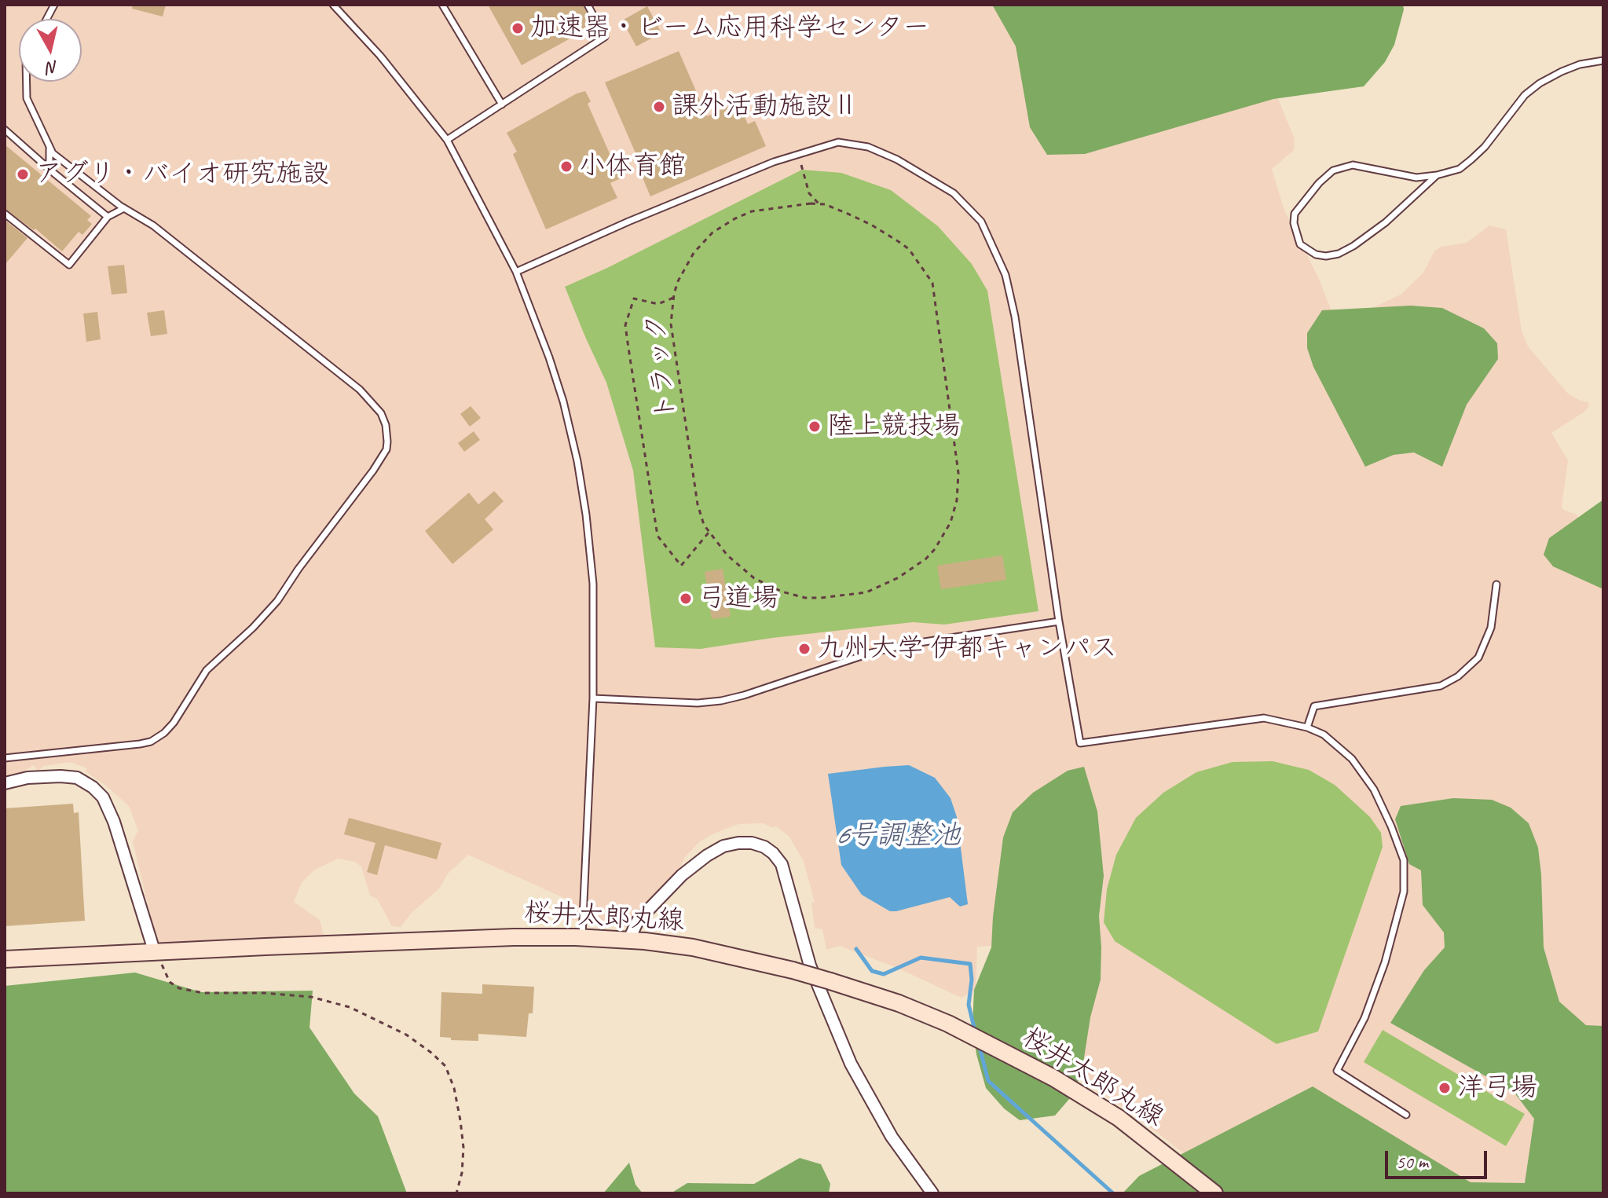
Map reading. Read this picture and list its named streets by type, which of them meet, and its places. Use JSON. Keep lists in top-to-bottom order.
{
  "streets": {
    "main road": ["桜井太郎丸線"],
    "path": ["トラック"]
  },
  "water": ["6号調整池"],
  "places": [
    "加速器・ビーム応用科学センター",
    "課外活動施設Ⅱ",
    "小体育館",
    "アグリ・バイオ研究施設",
    "陸上競技場",
    "弓道場",
    "九州大学 伊都キャンパス",
    "洋弓場"
  ],
  "scale_bar": "50 m",
  "north": "bottom"
}
